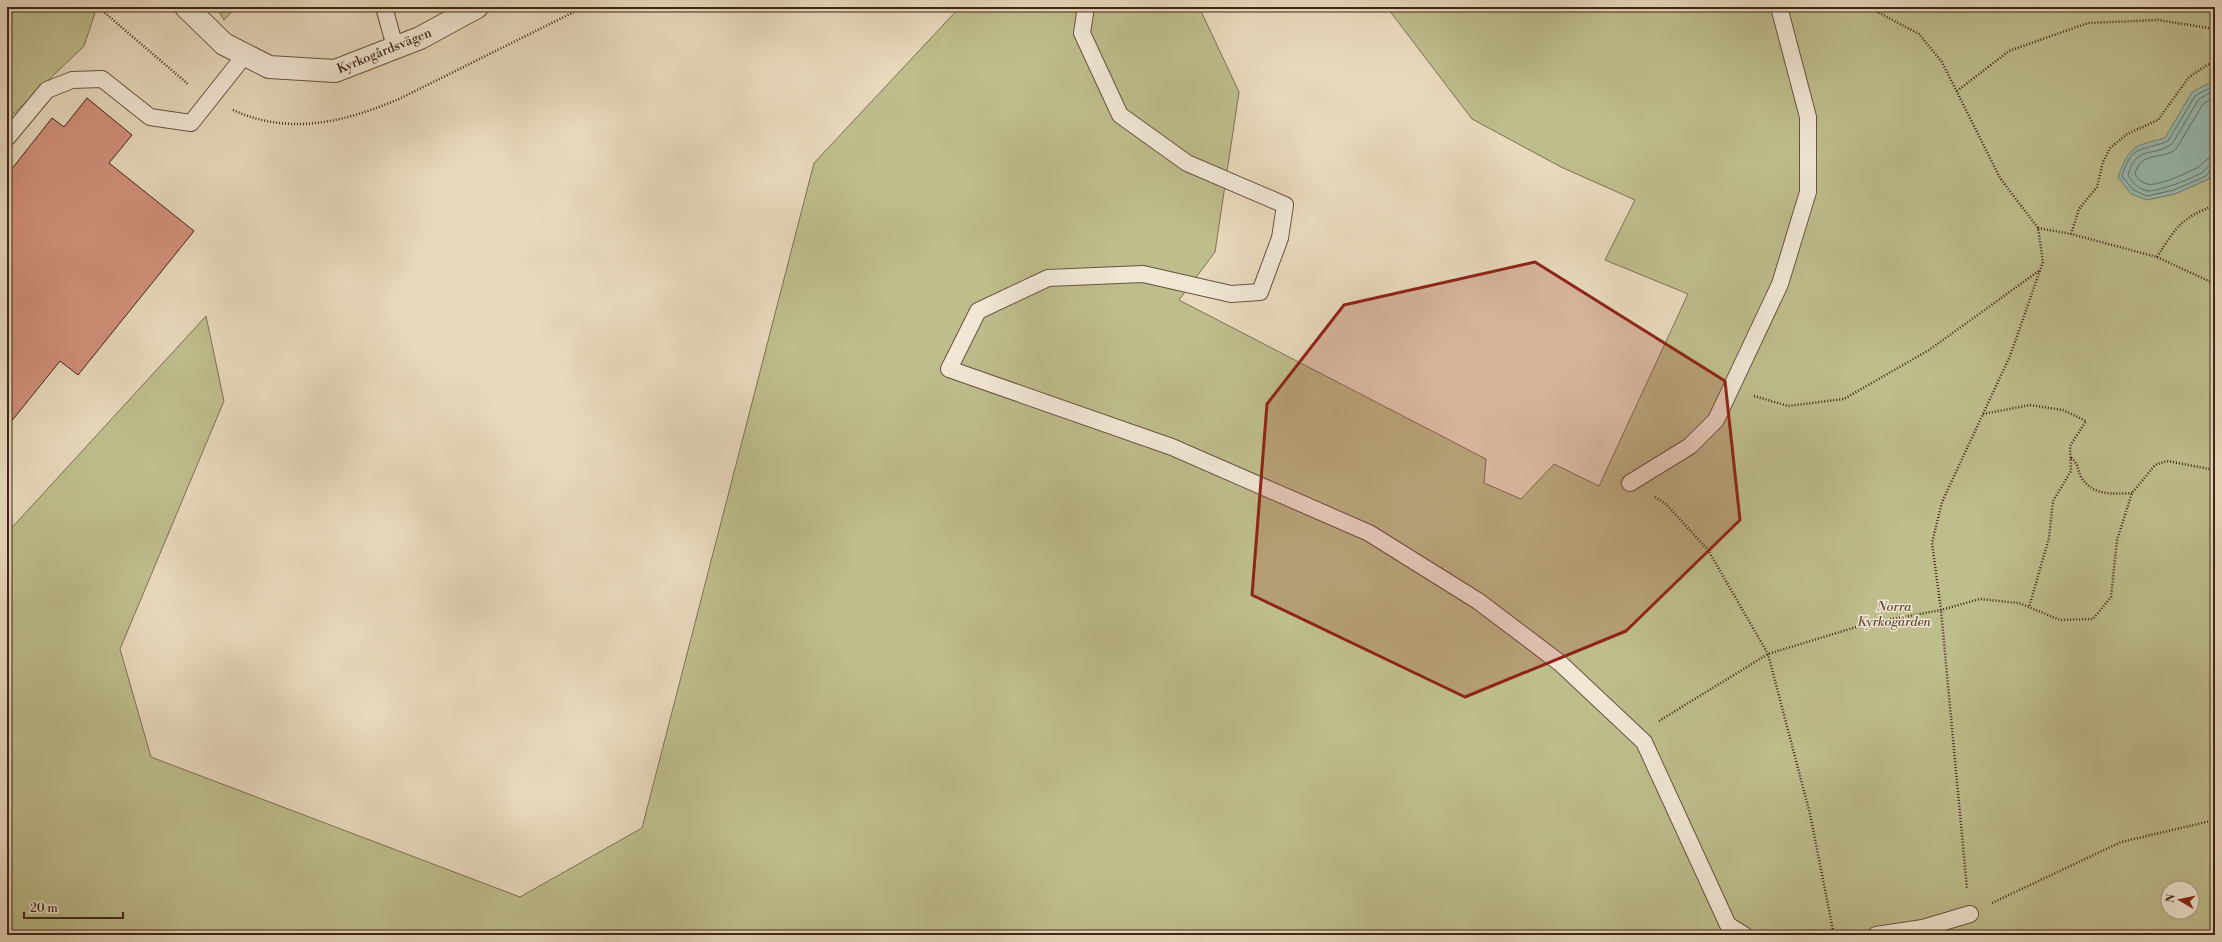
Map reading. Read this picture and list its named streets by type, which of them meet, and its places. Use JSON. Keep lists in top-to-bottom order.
{
  "streets": {
    "street": ["Kyrkogårdsvägen"]
  },
  "parks": ["Norra Kyrkogården"],
  "scale_bar": "20 m",
  "north": "left"
}
